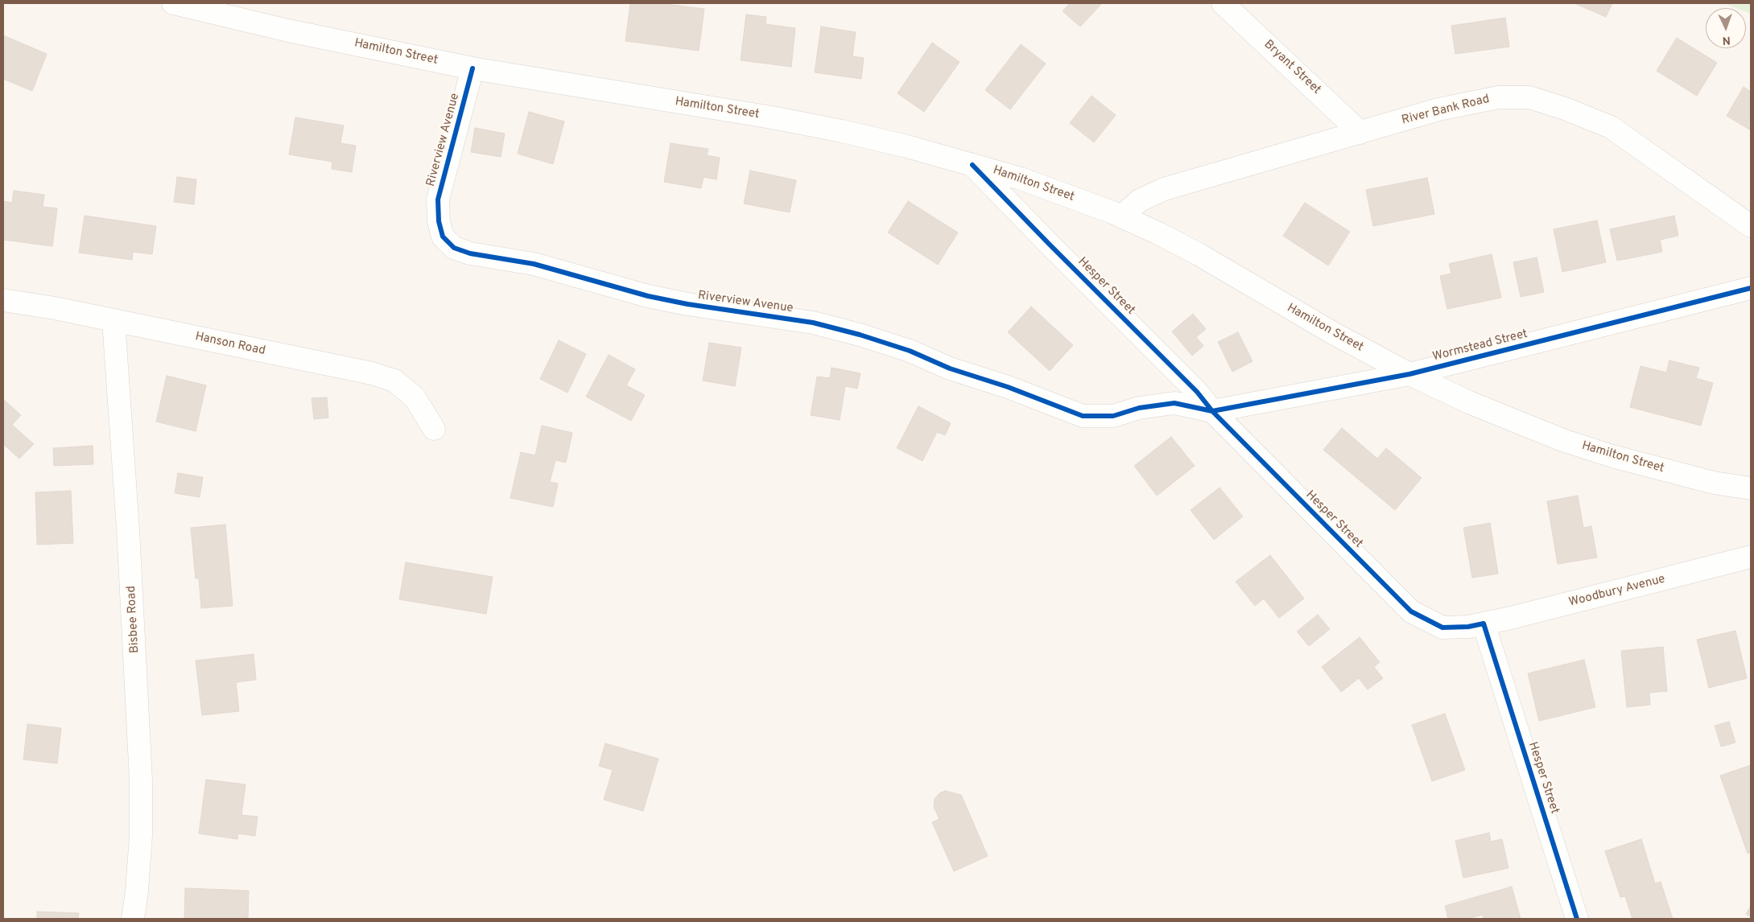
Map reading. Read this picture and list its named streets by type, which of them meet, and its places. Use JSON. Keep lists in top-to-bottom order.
{
  "streets": {
    "street": [
      "Hamilton Street",
      "Bryant Street",
      "River Bank Road",
      "Riverview Avenue",
      "Hesper Street",
      "Hanson Road",
      "Wormstead Street",
      "Woodbury Avenue",
      "Bisbee Road"
    ]
  },
  "crossings": [
    ["Hamilton Street", "River Bank Road"],
    ["Hamilton Street", "Riverview Avenue"],
    ["Hamilton Street", "Hesper Street"],
    ["Hamilton Street", "Wormstead Street"],
    ["Bryant Street", "River Bank Road"],
    ["Riverview Avenue", "Hesper Street"],
    ["Riverview Avenue", "Wormstead Street"],
    ["Hesper Street", "Wormstead Street"],
    ["Hesper Street", "Woodbury Avenue"],
    ["Hanson Road", "Bisbee Road"]
  ],
  "north": "bottom"
}
